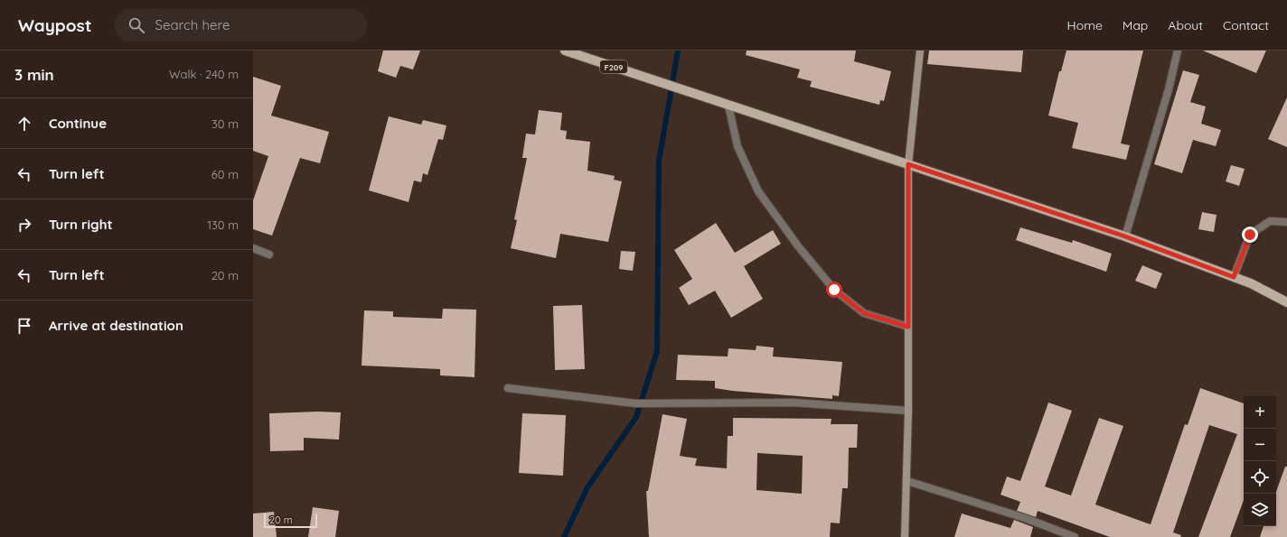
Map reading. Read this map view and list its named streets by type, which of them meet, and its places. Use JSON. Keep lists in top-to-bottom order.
{
  "streets": {
    "main road": ["F209"]
  },
  "scale_bar": "20 m",
  "page": {
    "header": "Waypost",
    "search": "Search here",
    "nav": [
      "Home",
      "Map",
      "About",
      "Contact"
    ],
    "heading": ["3 min", "Walk · 240 m"],
    "list": [
      ["Continue", "30 m"],
      ["Turn left", "60 m"],
      ["Turn right", "130 m"],
      ["Turn left", "20 m"],
      "Arrive at destination"
    ],
    "map_buttons": ["+", "−"],
    "scale": "20 m"
  }
}
